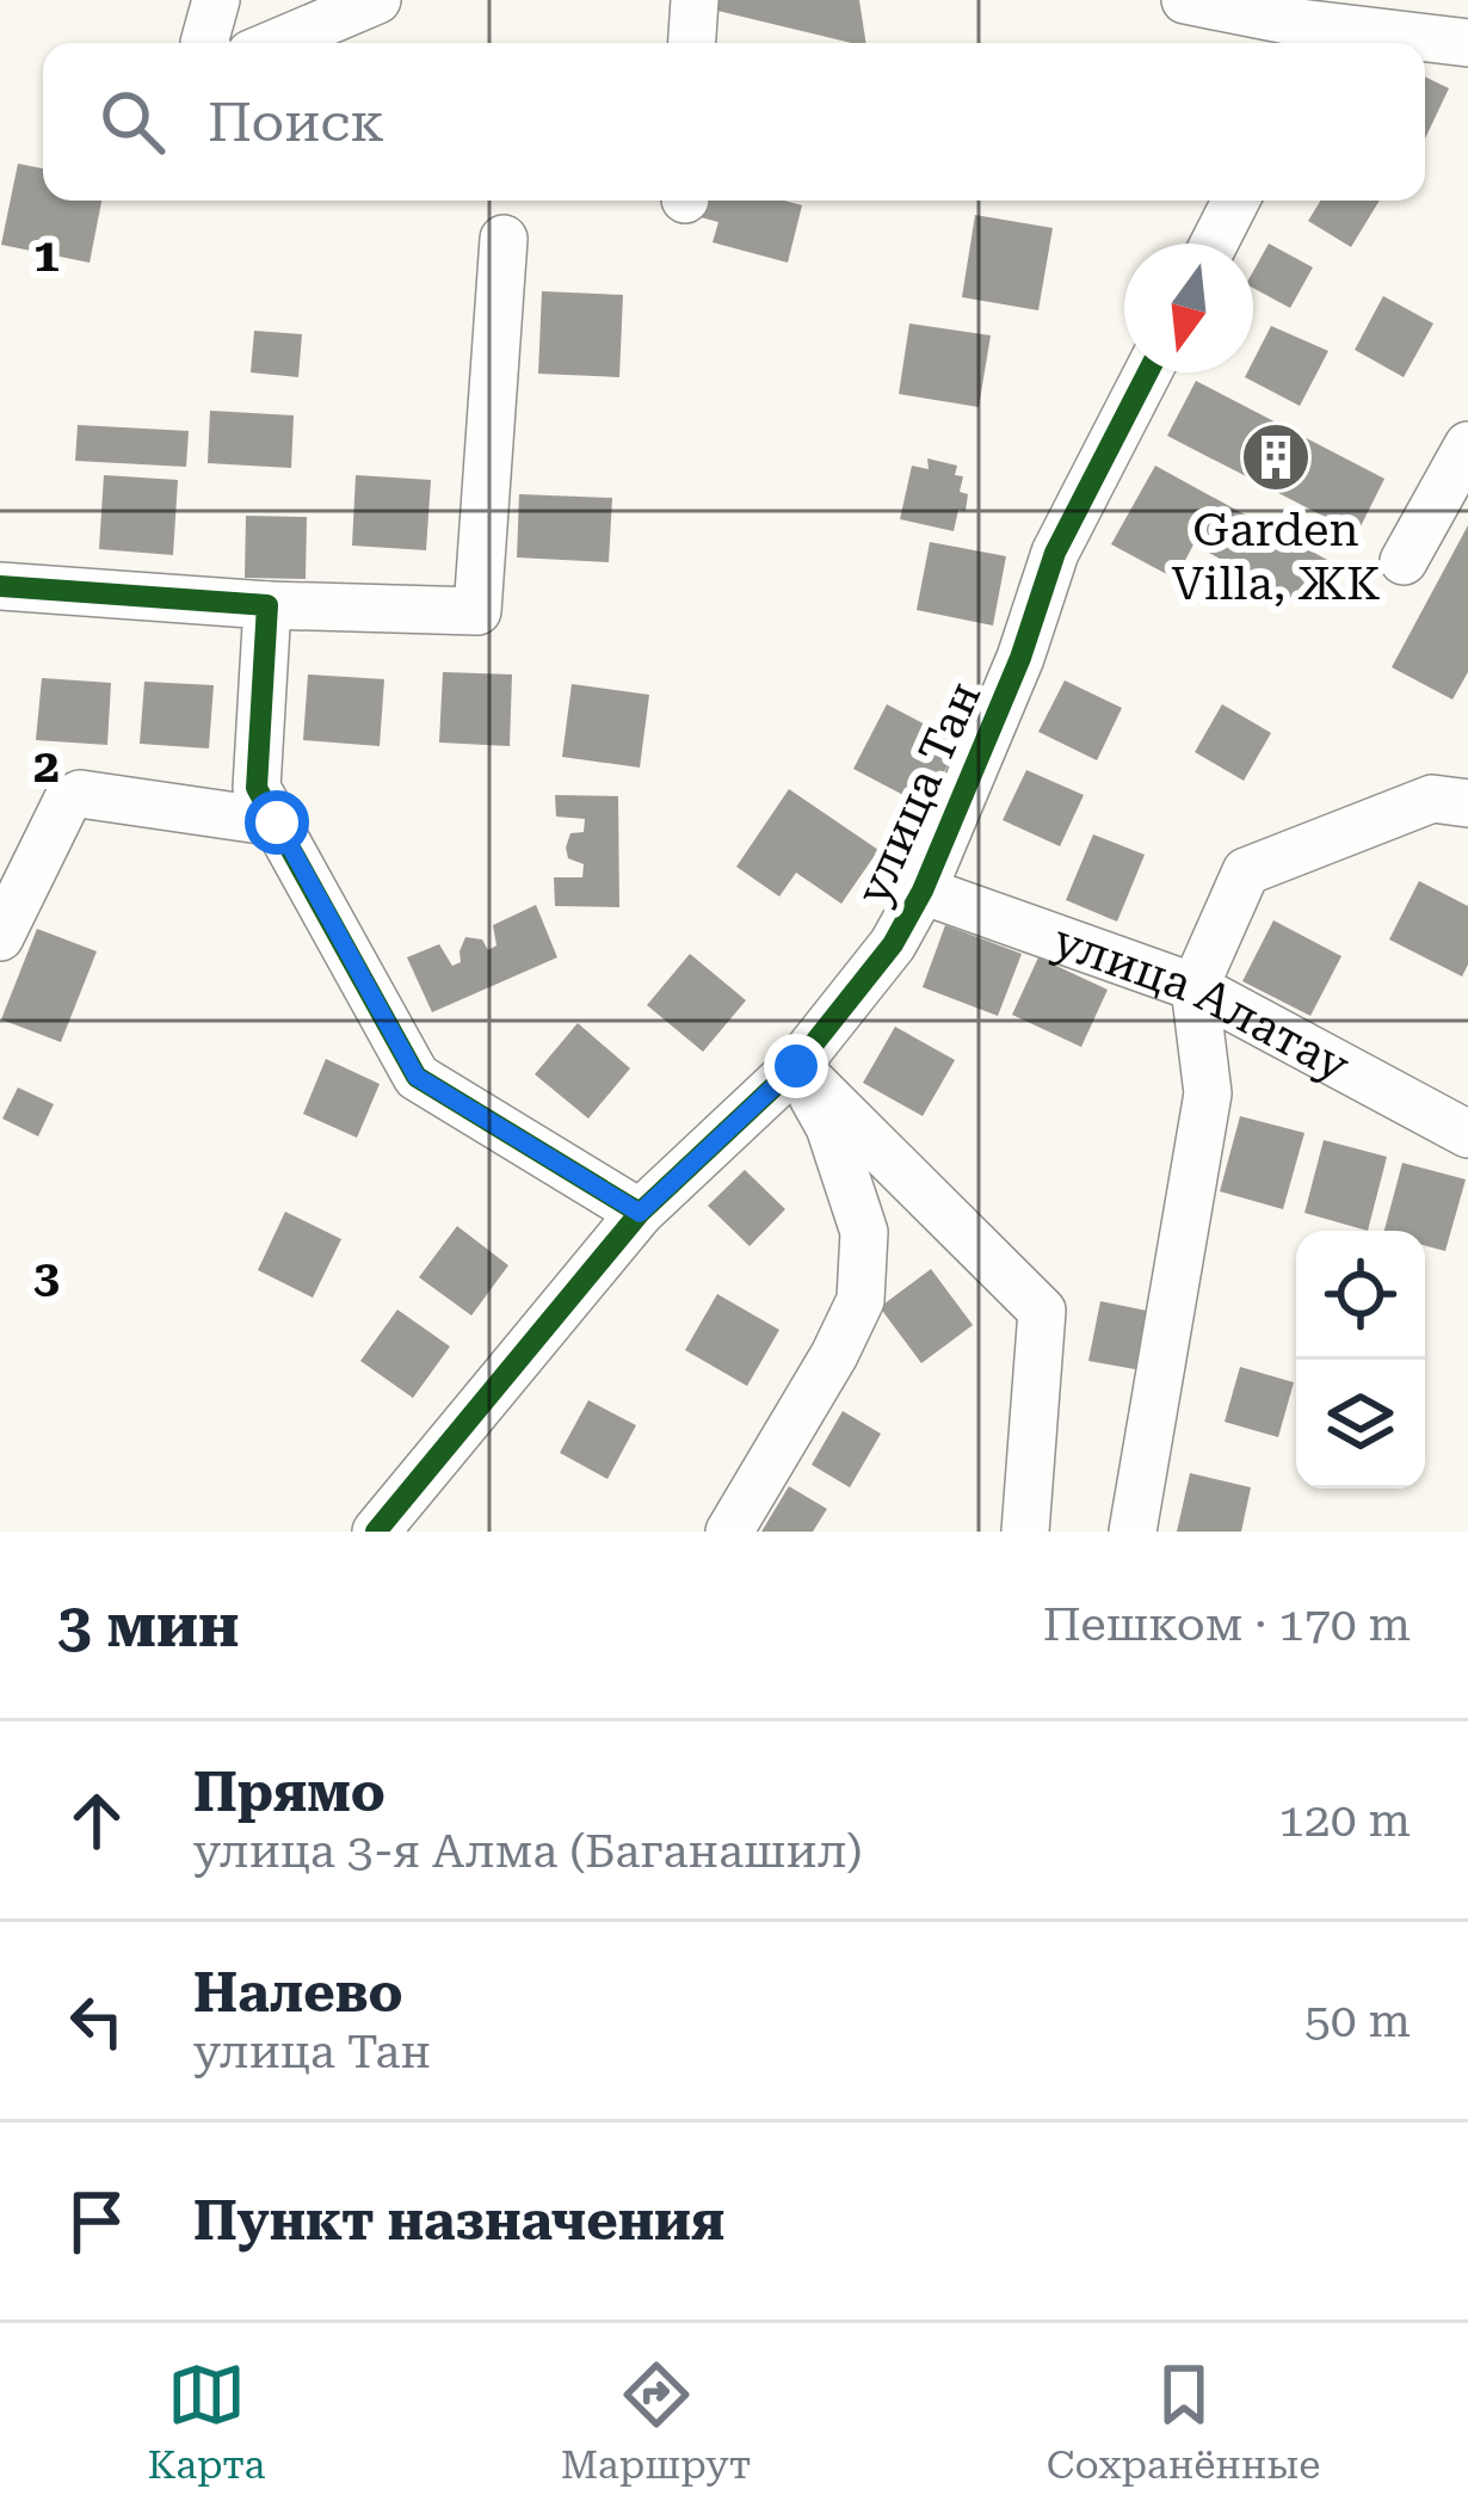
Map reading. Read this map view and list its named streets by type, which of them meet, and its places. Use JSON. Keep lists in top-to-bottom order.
{
  "streets": {
    "street": ["улица Тан", "улица Алатау"]
  },
  "crossings": [
    ["улица Тан", "улица Алатау"]
  ],
  "places": {
    "building": ["Garden Villa, ЖК"]
  },
  "north": "bottom",
  "page": {
    "search": "Поиск",
    "heading": ["3 мин", "Пешком · 170 m"],
    "list": [
      ["Прямо", "улица 3-я Алма (Баганашил)", "120 m"],
      ["Налево", "улица Тан", "50 m"],
      "Пункт назначения"
    ],
    "nav": ["Карта", "Маршрут", "Сохранённые"]
  },
  "grid": {
    "rows": ["1", "2", "3"]
  }
}
